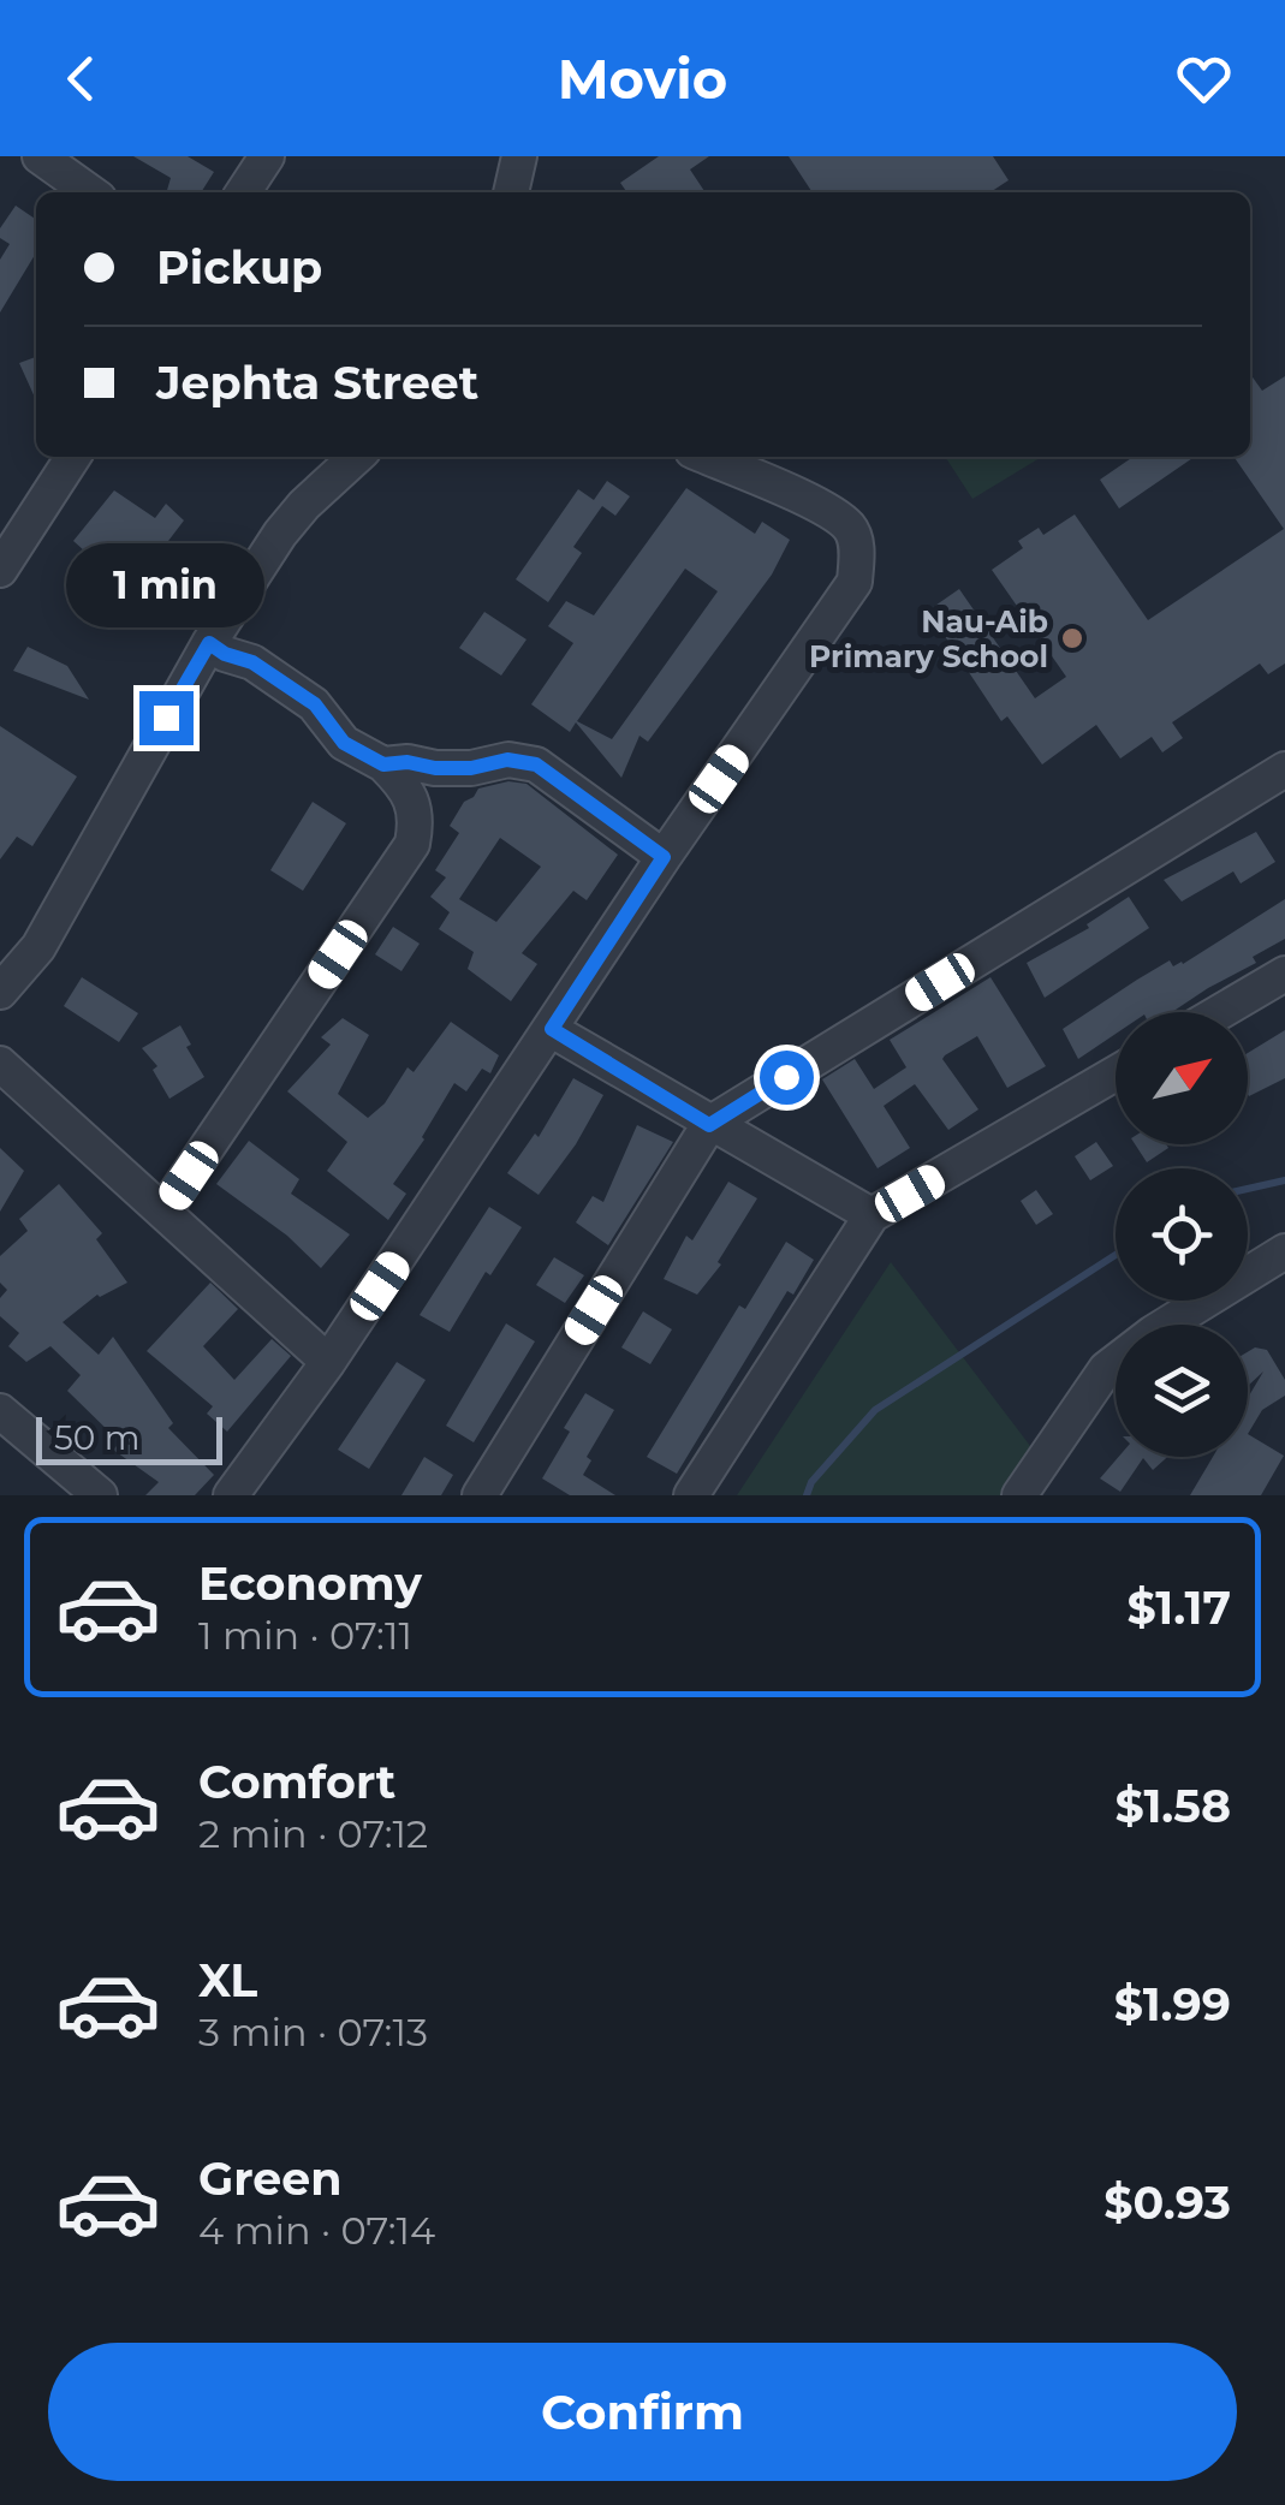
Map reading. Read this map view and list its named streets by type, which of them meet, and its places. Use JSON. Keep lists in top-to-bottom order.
{
  "places": ["Nau-Aib Primary School"],
  "scale_bar": "50 m",
  "north": "top right",
  "page": {
    "header": "Movio",
    "banner": ["Pickup", "Jephta Street"],
    "bubble": "1 min",
    "scale": "50 m",
    "list": [
      {
        "name": "Economy",
        "note": "1 min · 07:11",
        "value": "$1.17"
      },
      {
        "name": "Comfort",
        "note": "2 min · 07:12",
        "value": "$1.58"
      },
      {
        "name": "XL",
        "note": "3 min · 07:13",
        "value": "$1.99"
      },
      {
        "name": "Green",
        "note": "4 min · 07:14",
        "value": "$0.93"
      }
    ],
    "buttons": "Confirm"
  }
}
